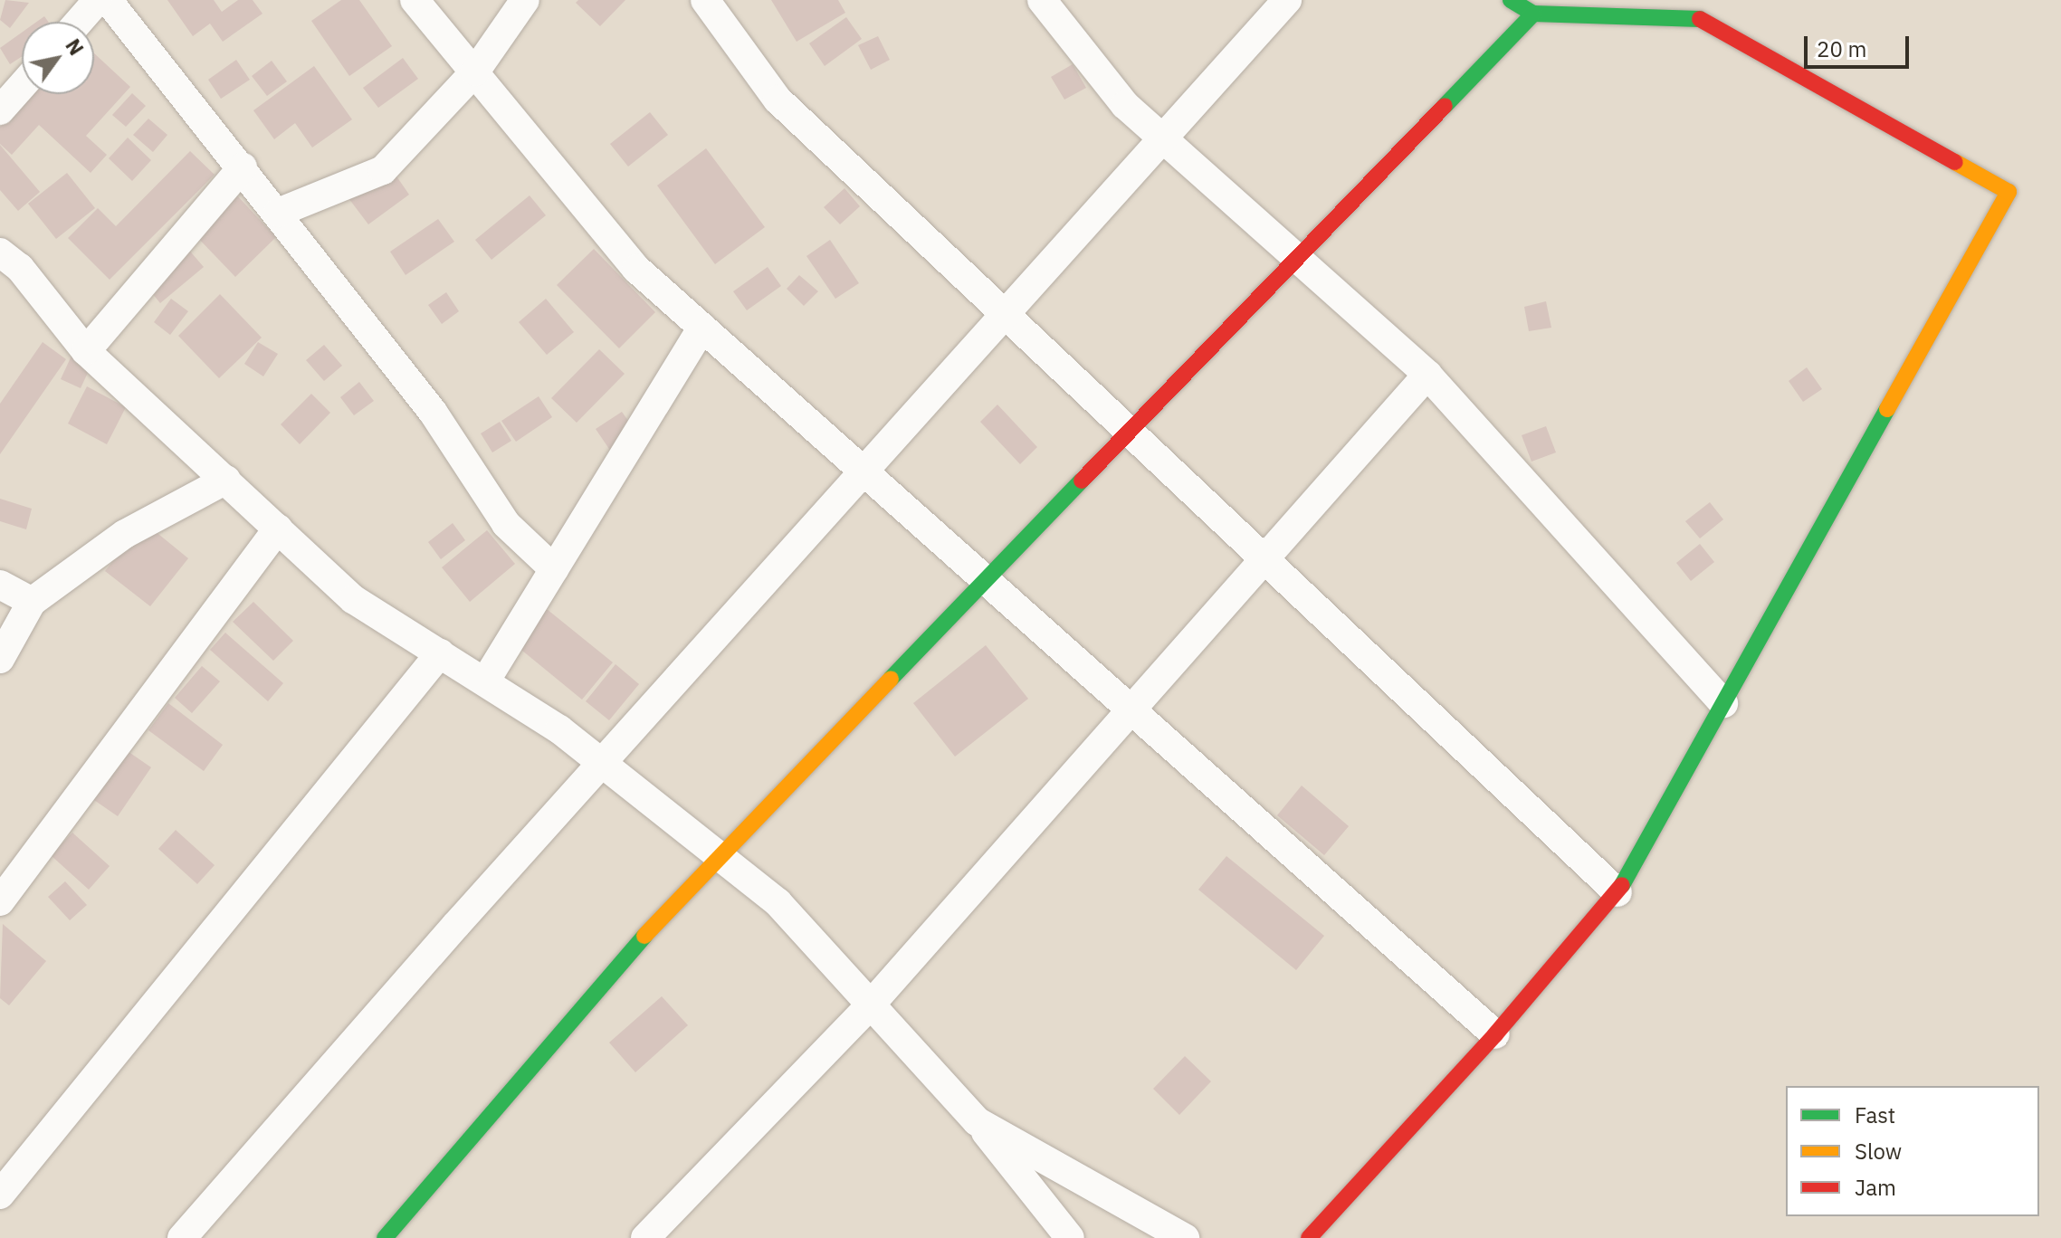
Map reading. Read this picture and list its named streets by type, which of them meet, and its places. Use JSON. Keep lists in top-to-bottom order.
{
  "legend": ["Fast", "Slow", "Jam"],
  "scale_bar": "20 m",
  "north": "top right"
}
